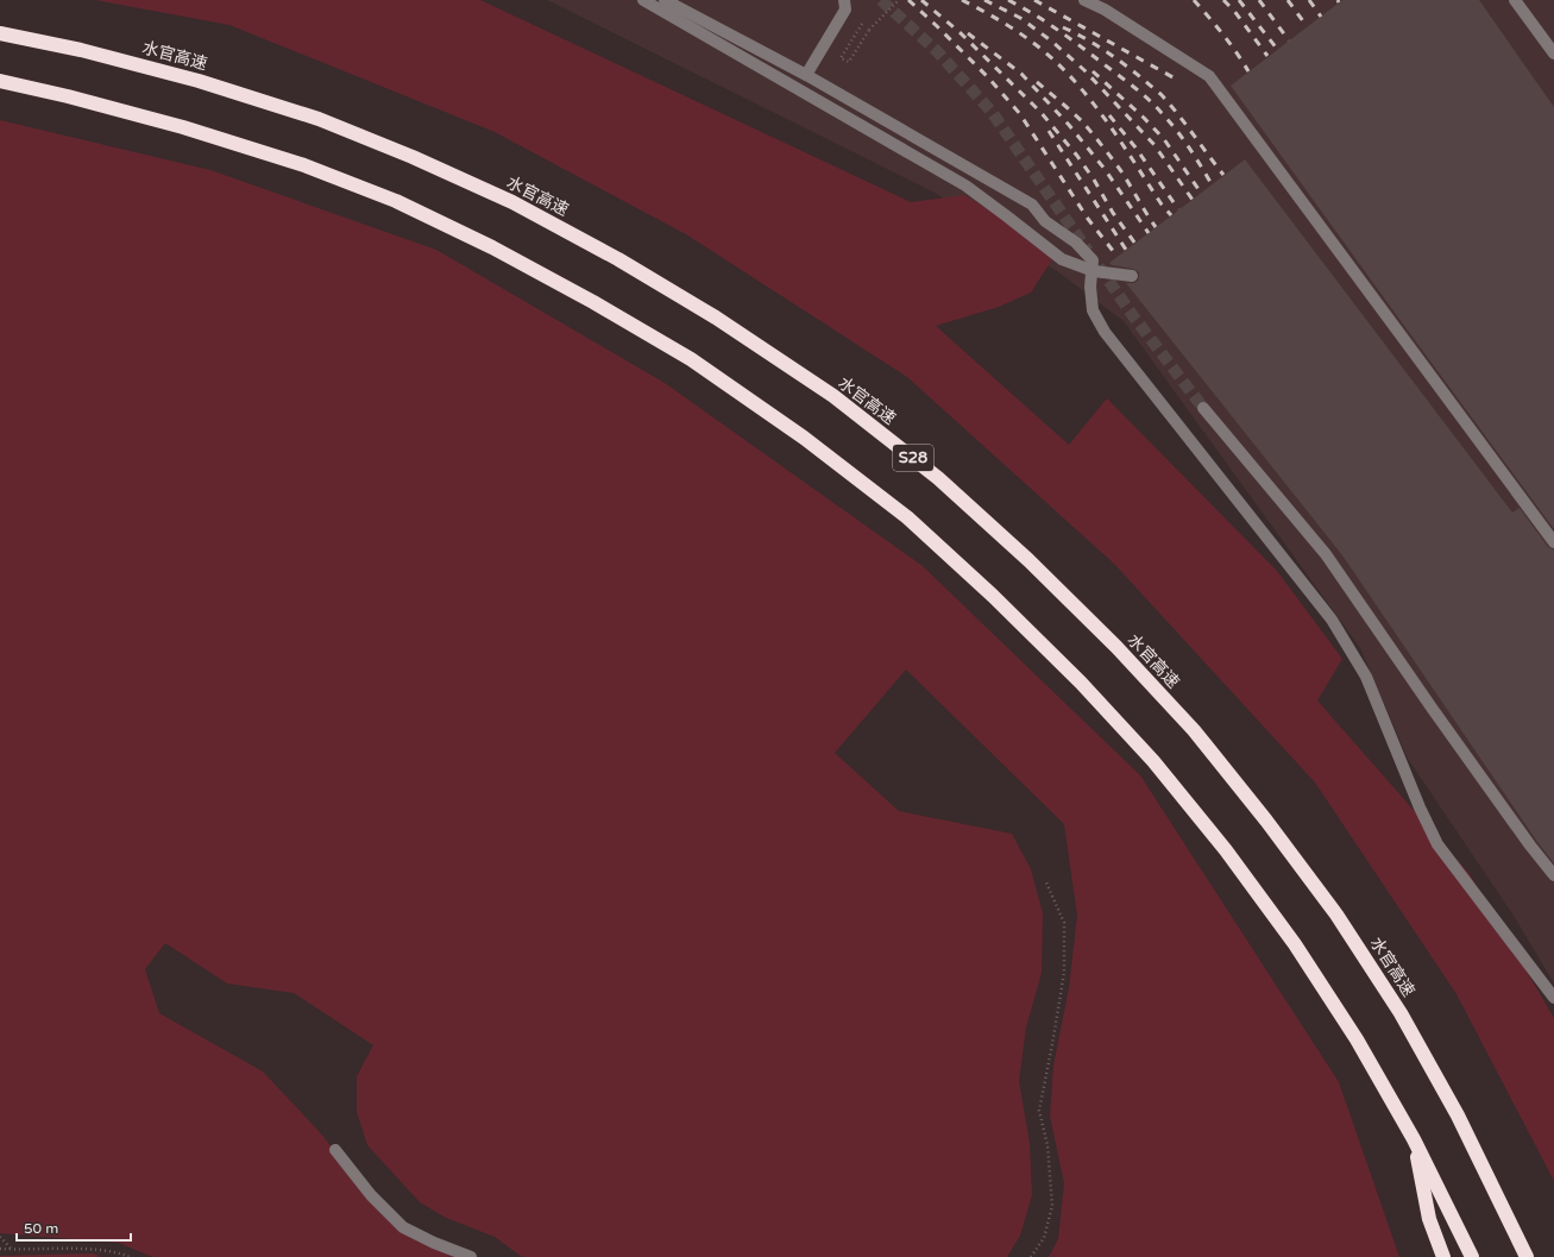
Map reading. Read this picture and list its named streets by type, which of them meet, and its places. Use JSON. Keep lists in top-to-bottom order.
{
  "streets": {
    "highway": ["水官高速", "S28"]
  },
  "scale_bar": "50 m"
}
